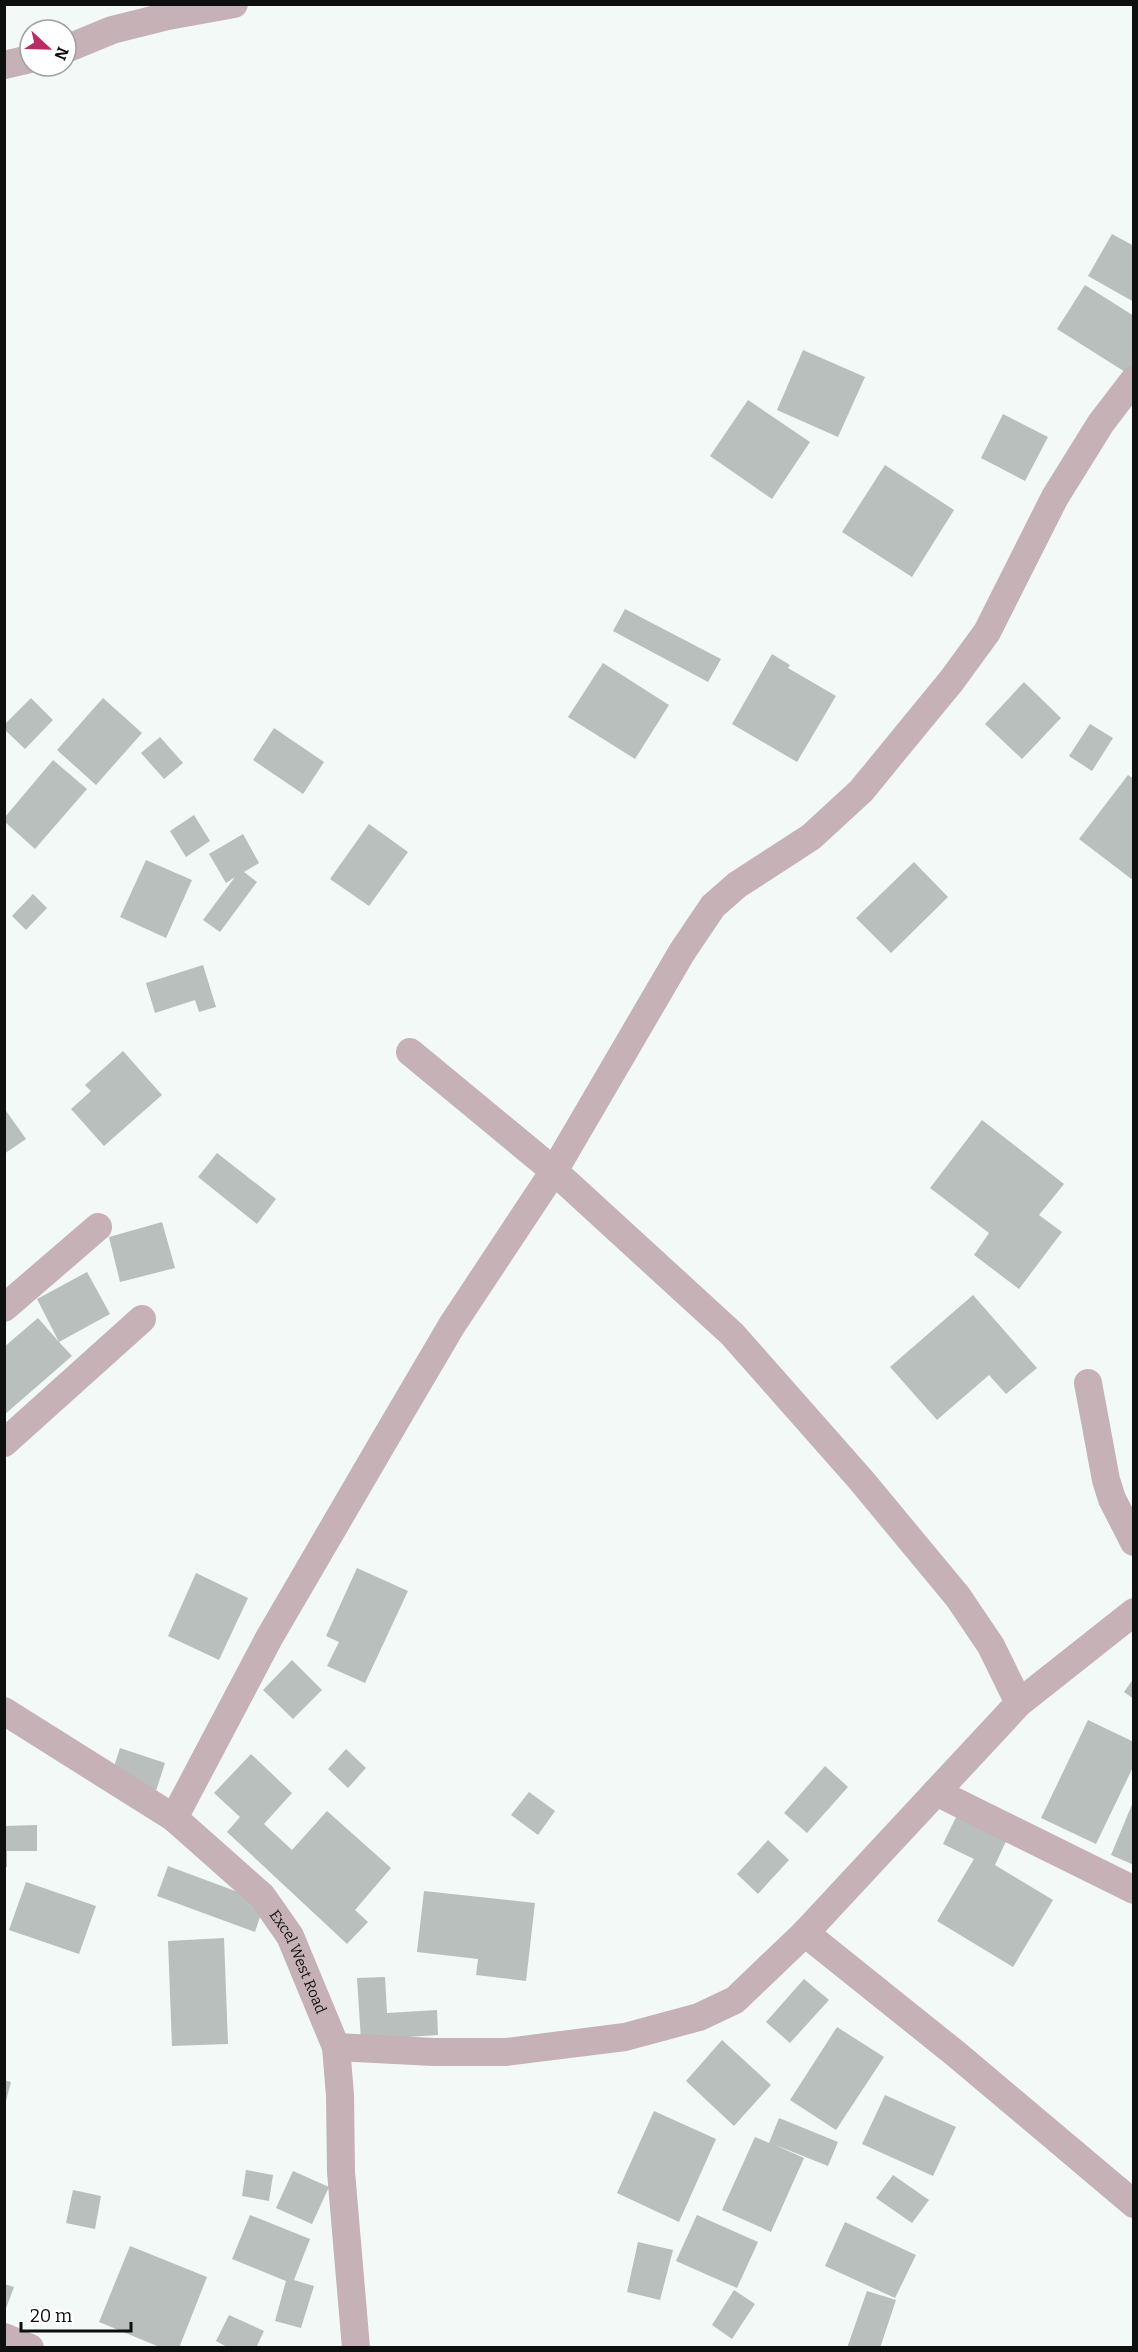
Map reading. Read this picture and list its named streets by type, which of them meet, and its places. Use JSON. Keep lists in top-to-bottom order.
{
  "streets": {
    "street": ["Excel West Road"]
  },
  "scale_bar": "20 m",
  "north": "right"
}
